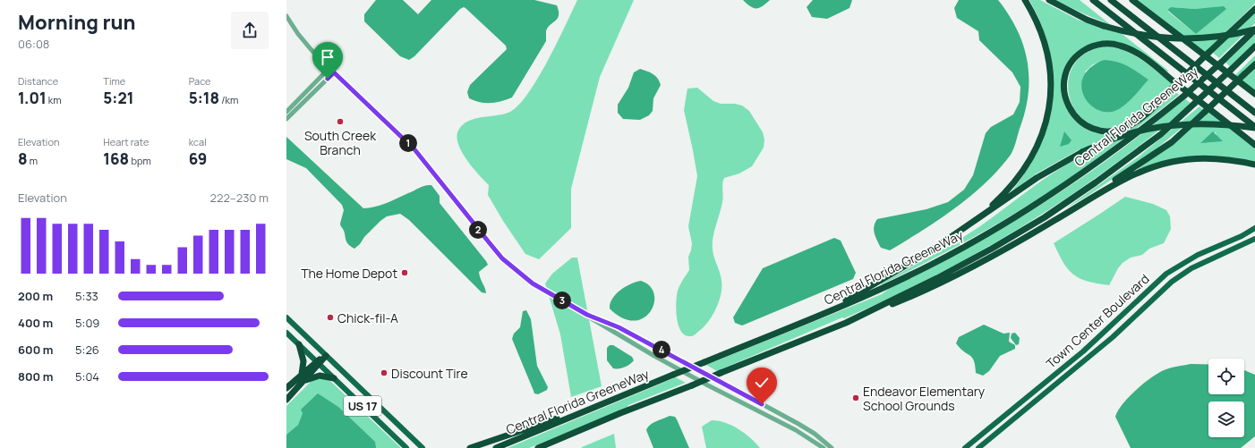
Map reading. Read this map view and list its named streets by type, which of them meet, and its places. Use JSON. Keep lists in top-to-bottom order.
{
  "streets": {
    "highway": ["Central Florida GreeneWay"],
    "main road": ["Town Center Boulevard", "US 17"]
  },
  "places": [
    "South Creek Branch",
    "The Home Depot",
    "Chick-fil-A",
    "Discount Tire",
    "Endeavor Elementary School Grounds"
  ],
  "page": {
    "heading": ["Morning run", "06:08"],
    "stats": [
      ["Distance", "1.01 km"],
      ["Time", "5:21"],
      ["Pace", "5:18 /km"],
      ["Elevation", "8 m"],
      ["Heart rate", "168 bpm"],
      ["kcal", "69"]
    ],
    "pins": [
      "1",
      "2",
      "3",
      "4"
    ],
    "chart": ["Elevation", "222–230 m"],
    "list": [
      {
        "name": "200 m",
        "note": "5:33"
      },
      {
        "name": "400 m",
        "note": "5:09"
      },
      {
        "name": "600 m",
        "note": "5:26"
      },
      {
        "name": "800 m",
        "note": "5:04"
      }
    ]
  }
}
